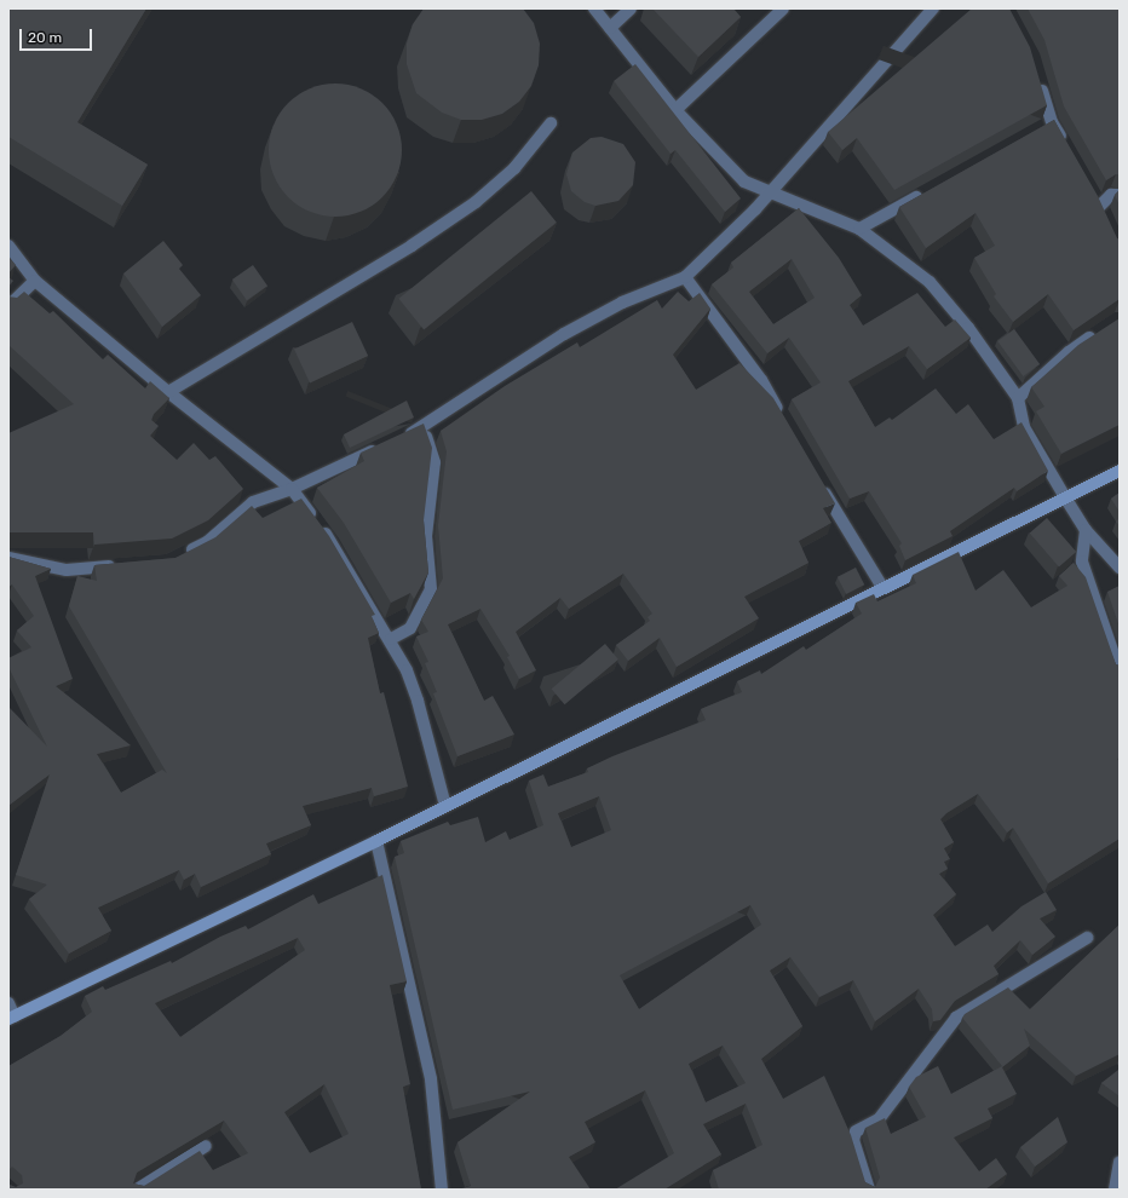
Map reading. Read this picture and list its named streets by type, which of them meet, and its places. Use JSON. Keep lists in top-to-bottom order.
{
  "scale_bar": "20 m"
}
